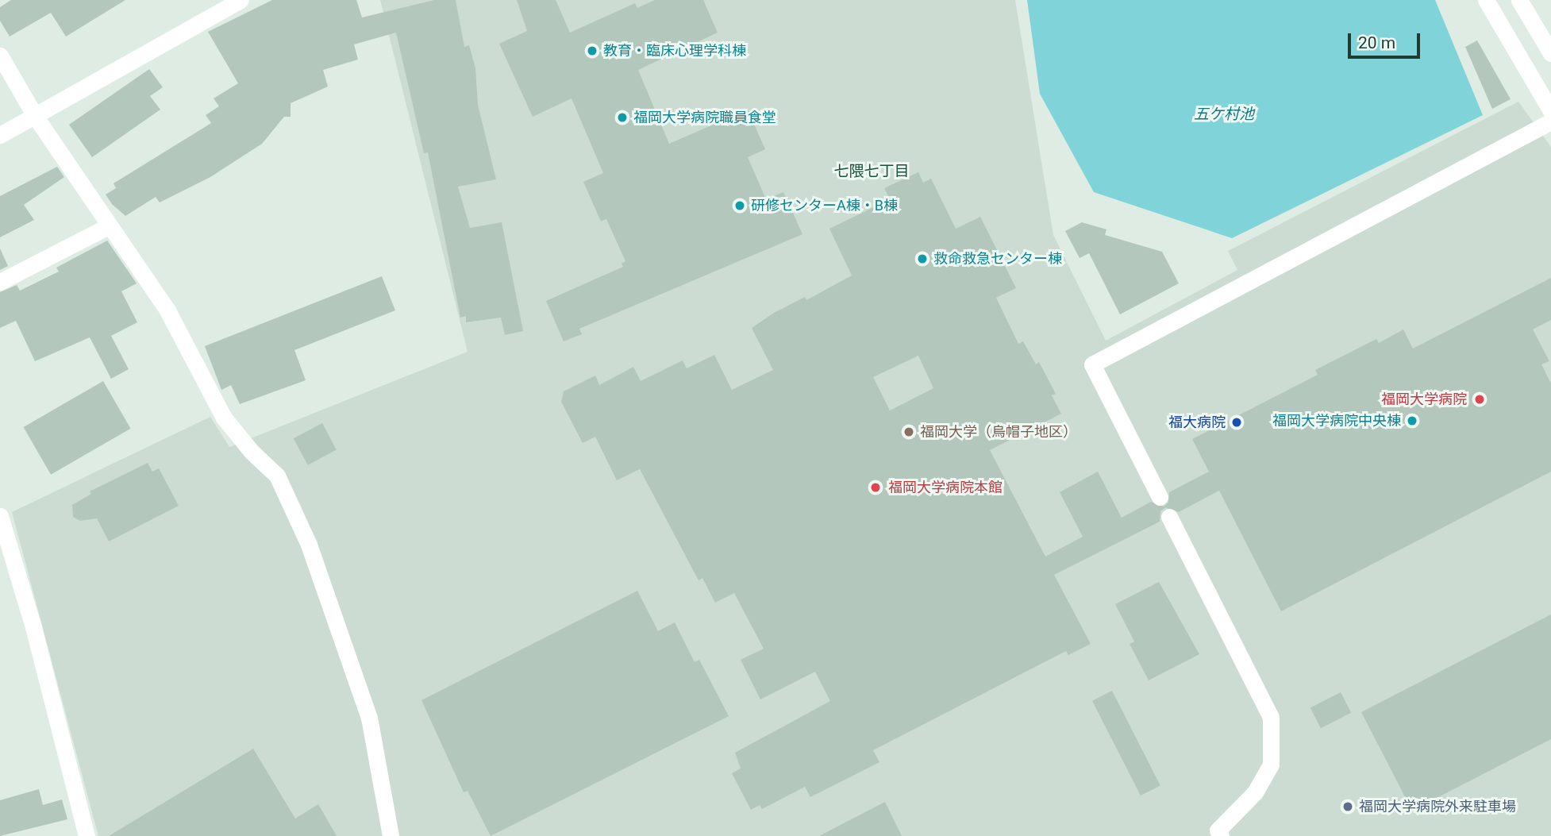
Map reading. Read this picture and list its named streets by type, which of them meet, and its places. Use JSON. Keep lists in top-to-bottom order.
{
  "districts": ["七隈七丁目"],
  "water": ["五ケ村池"],
  "places": [
    "教育・臨床心理学科棟",
    "福岡大学病院職員食堂",
    "研修センターA棟・B棟",
    "救命救急センター棟",
    "福岡大学病院",
    "福岡大学病院中央棟",
    "福大病院",
    "福岡大学（烏帽子地区）",
    "福岡大学病院本館",
    "福岡大学病院外来駐車場"
  ],
  "scale_bar": "20 m"
}
